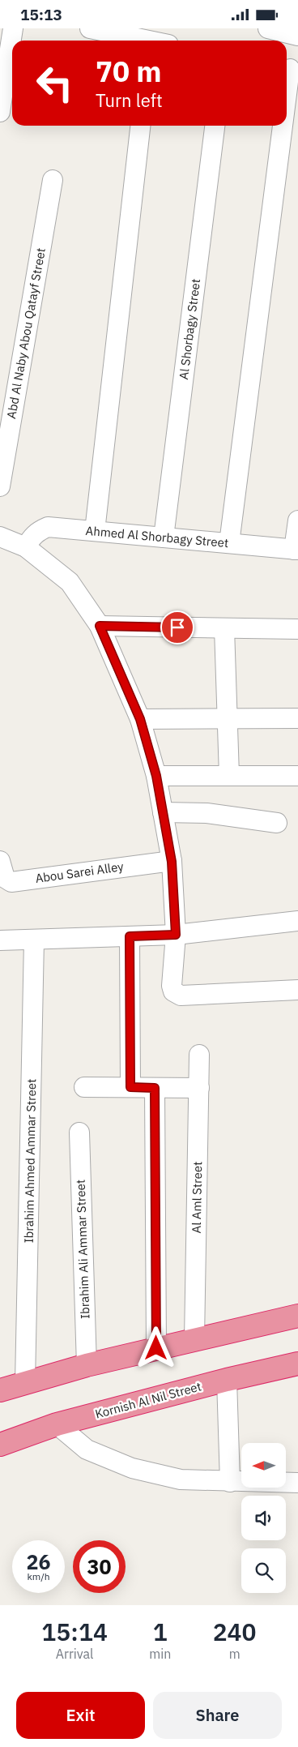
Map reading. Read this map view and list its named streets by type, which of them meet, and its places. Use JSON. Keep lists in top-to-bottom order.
{
  "streets": {
    "highway": ["Kornish Al Nil Street"],
    "street": [
      "Al Shorbagy Street",
      "Abd Al Naby Abou Qatayf Street",
      "Ahmed Al Shorbagy Street",
      "Abou Sarei Alley",
      "Ibrahim Ahmed Ammar Street",
      "Al Aml Street",
      "Ibrahim Ali Ammar Street"
    ]
  },
  "crossings": [
    ["Al Shorbagy Street", "Ahmed Al Shorbagy Street"]
  ],
  "north": "left",
  "page": {
    "status": "15:13",
    "turn": ["70 m", "Turn left"],
    "speed": "26 km/h",
    "limit": "30",
    "eta": [
      "15:14",
      "Arrival",
      "1",
      "min",
      "240",
      "m"
    ],
    "buttons": ["Exit", "Share"]
  }
}
